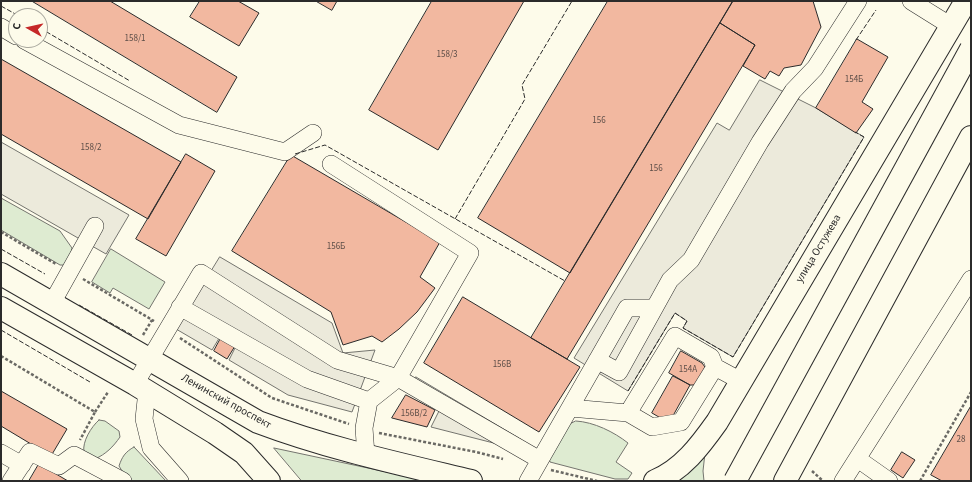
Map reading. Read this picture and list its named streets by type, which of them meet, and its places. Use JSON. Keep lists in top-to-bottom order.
{
  "streets": {
    "main road": ["улица Остужева", "Ленинский проспект"]
  },
  "house_numbers": [
    "158/1",
    "158/3",
    "154Б",
    "156",
    "158/2",
    "156",
    "156Б",
    "156В",
    "154А",
    "156В/2",
    "28"
  ],
  "north": "left"
}
